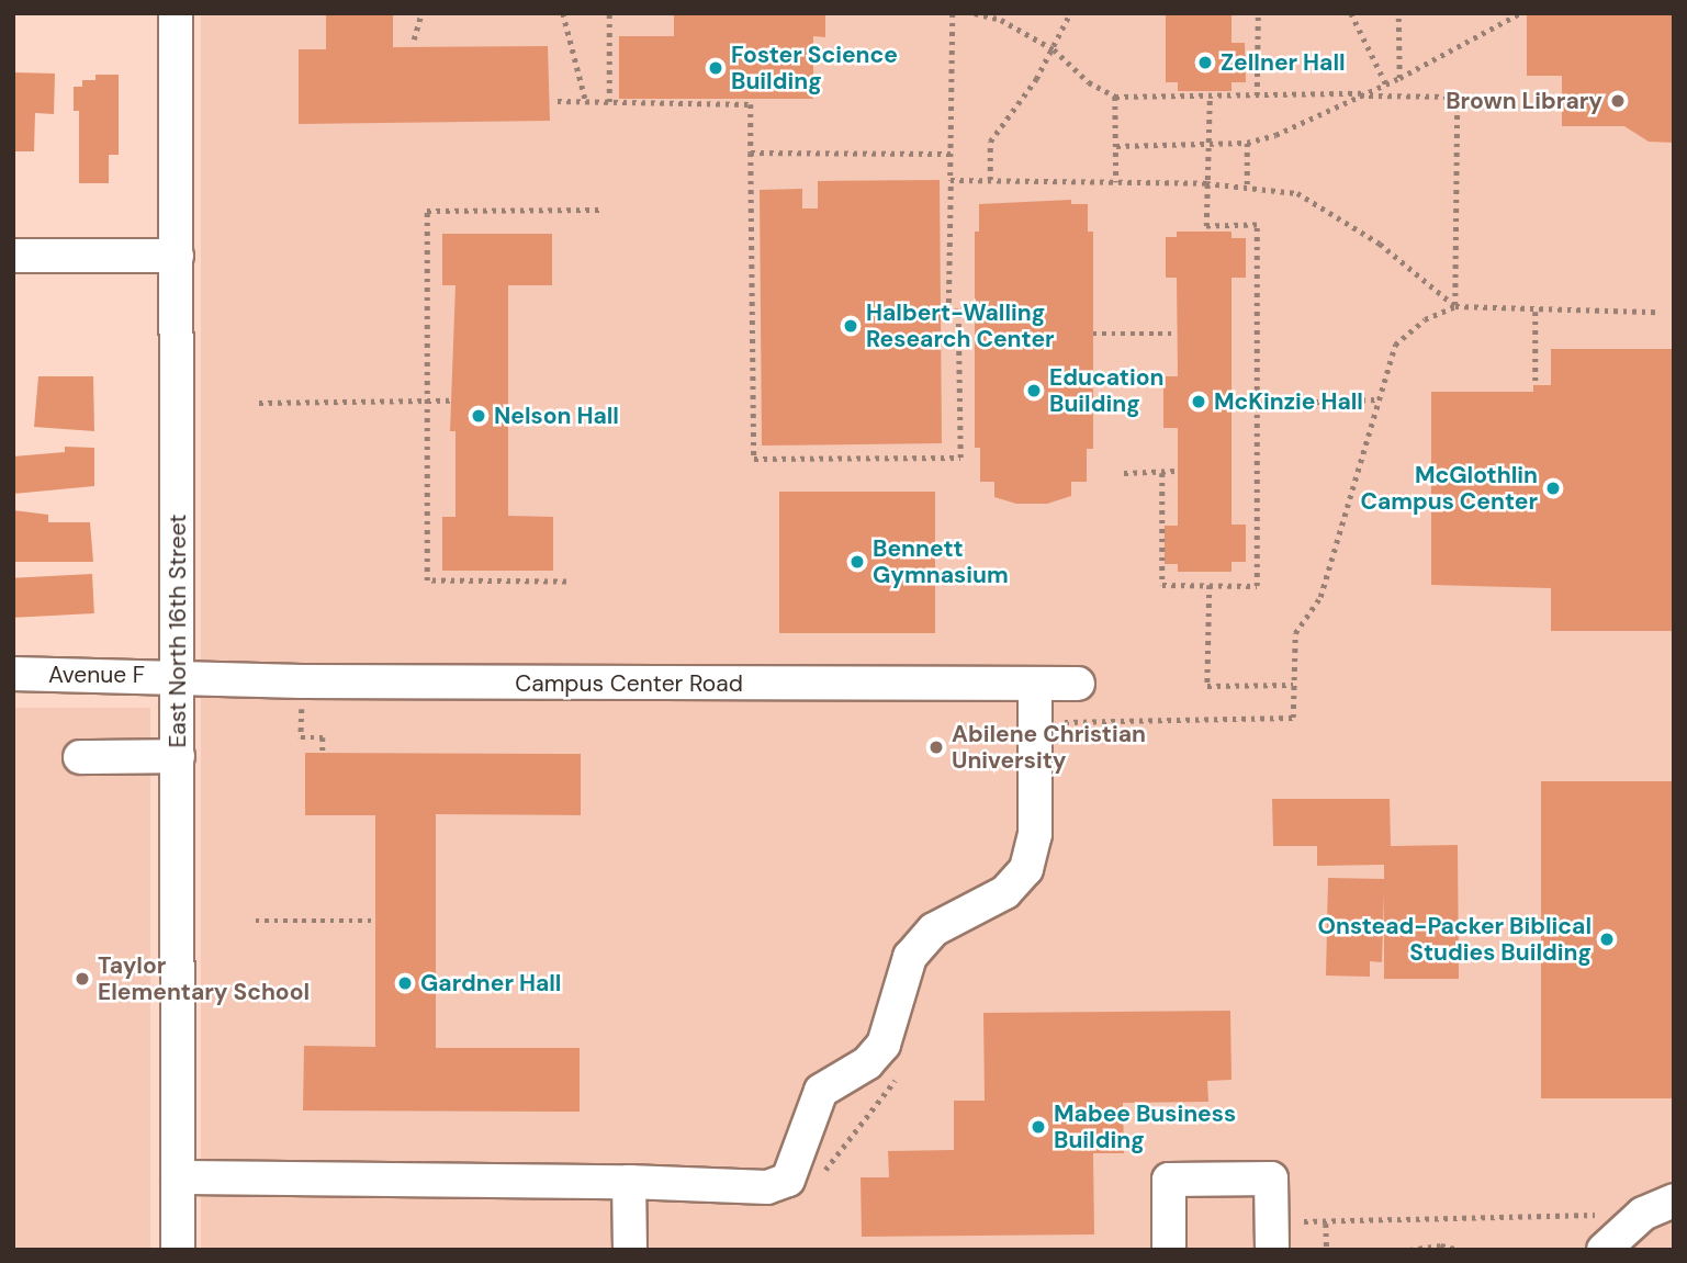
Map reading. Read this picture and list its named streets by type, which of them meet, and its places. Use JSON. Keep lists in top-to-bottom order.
{
  "streets": {
    "street": ["East North 16th Street", "Avenue F", "Campus Center Road"]
  },
  "crossings": [
    ["East North 16th Street", "Avenue F"],
    ["East North 16th Street", "Campus Center Road"],
    ["Avenue F", "Campus Center Road"]
  ],
  "places": [
    "Zellner Hall",
    "Foster Science Building",
    "Brown Library",
    "Halbert-Walling Research Center",
    "Education Building",
    "McKinzie Hall",
    "Nelson Hall",
    "McGlothlin Campus Center",
    "Bennett Gymnasium",
    "Abilene Christian University",
    "Onstead-Packer Biblical Studies Building",
    "Taylor Elementary School",
    "Gardner Hall",
    "Mabee Business Building"
  ]
}
